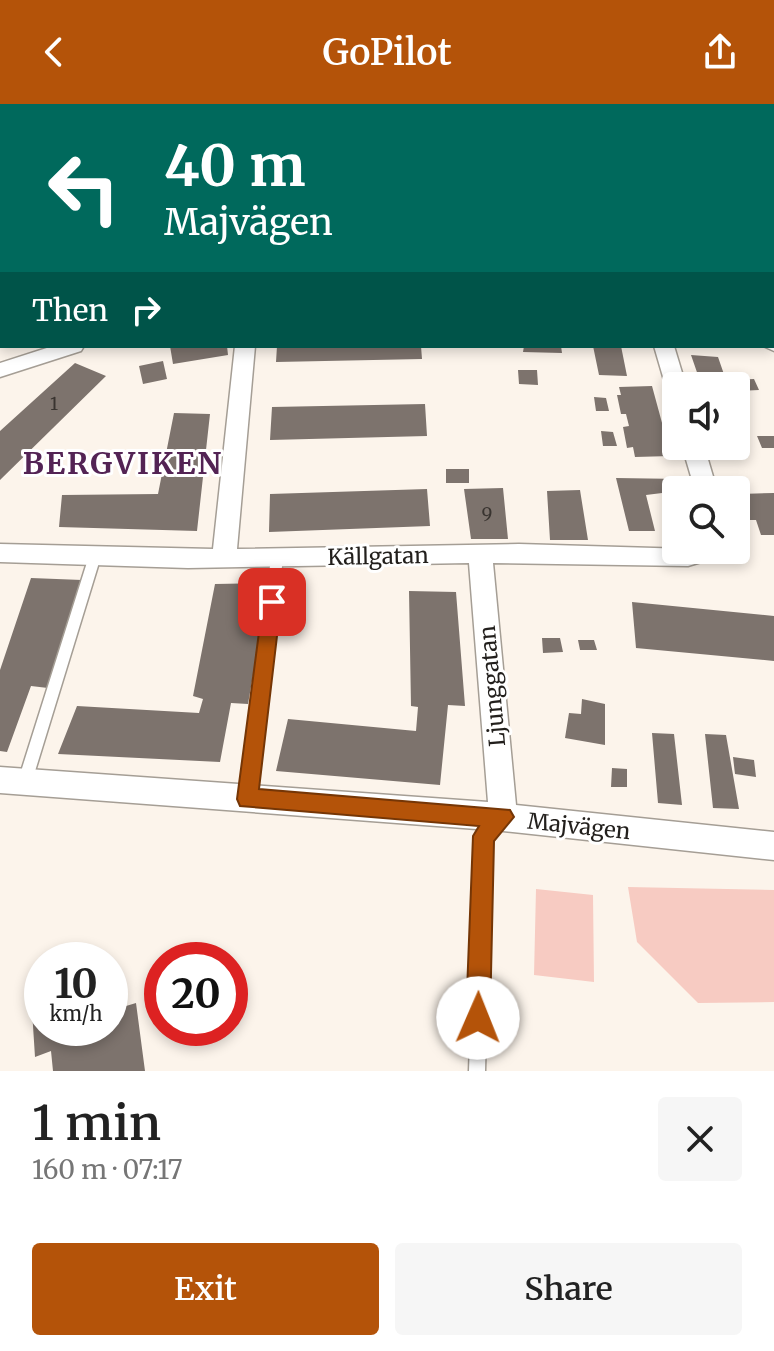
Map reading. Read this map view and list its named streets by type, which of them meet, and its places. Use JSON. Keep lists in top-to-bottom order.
{
  "streets": {
    "street": ["Källgatan", "Ljunggatan", "Majvägen"]
  },
  "crossings": [
    ["Källgatan", "Ljunggatan"],
    ["Ljunggatan", "Majvägen"]
  ],
  "districts": ["BERGVIKEN"],
  "house_numbers": ["1", "9"],
  "page": {
    "header": "GoPilot",
    "turn": ["40 m", "Majvägen"],
    "then": "Then",
    "speed": "10 km/h",
    "limit": "20",
    "heading": ["1 min", "160 m · 07:17"],
    "buttons": ["Exit", "Share"]
  }
}
